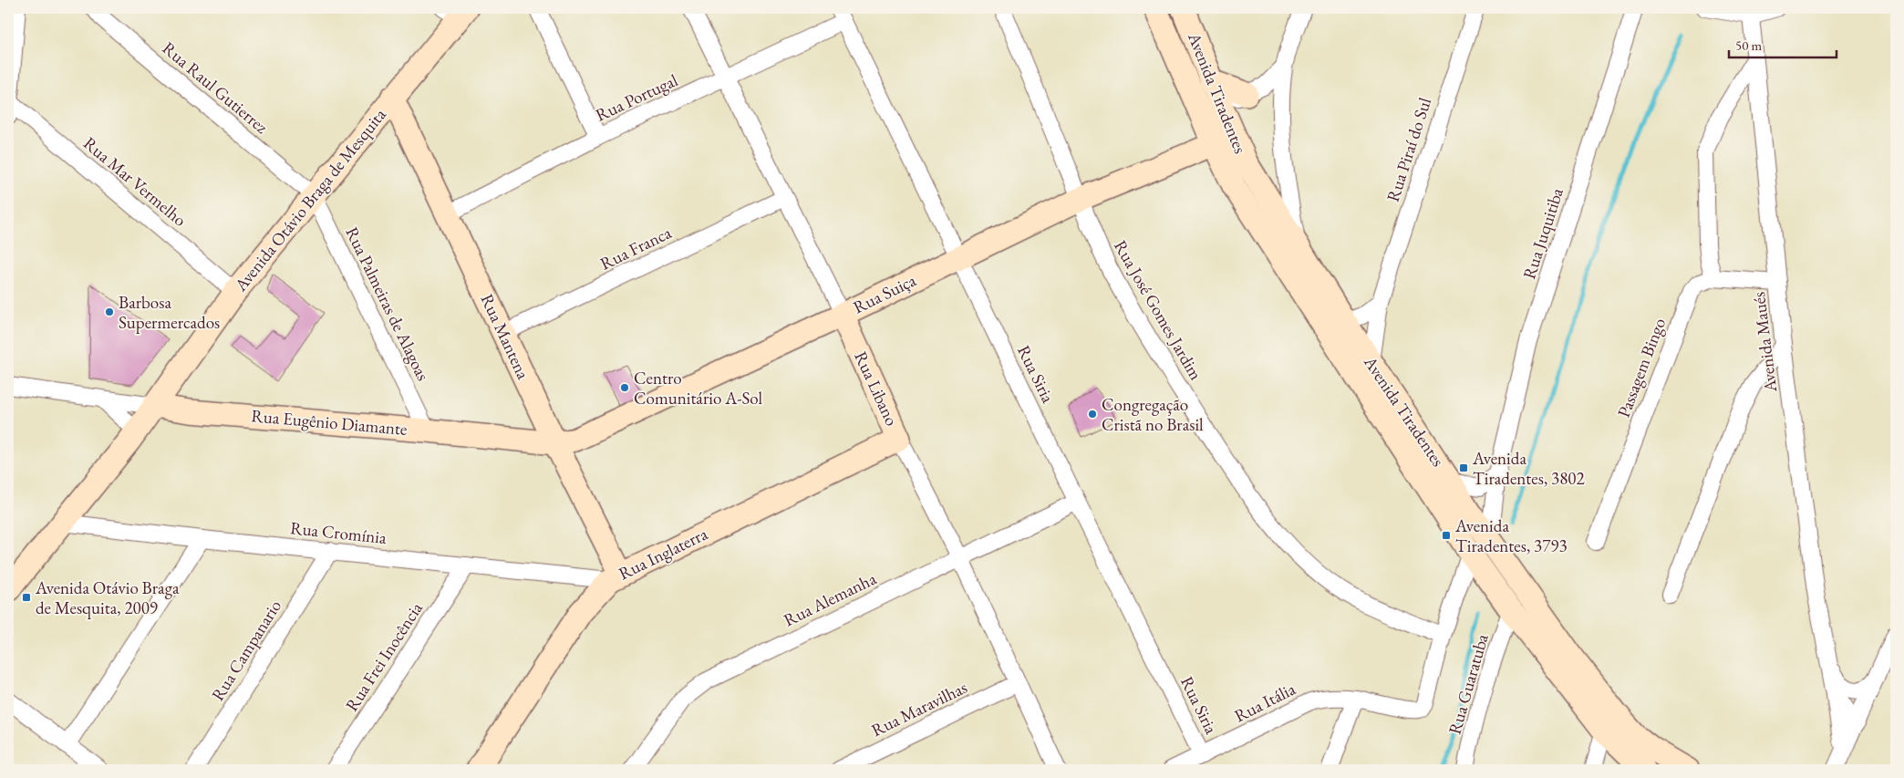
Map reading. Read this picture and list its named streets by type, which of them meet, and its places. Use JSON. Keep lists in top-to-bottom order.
{
  "streets": {
    "main road": [
      "Avenida Tiradentes",
      "Avenida Otávio Braga de Mesquita",
      "Rua Suiça",
      "Rua Mantena",
      "Rua Libano",
      "Rua Eugênio Diamante",
      "Rua Inglaterra"
    ],
    "street": [
      "Rua Raul Gutierrez",
      "Rua Portugal",
      "Rua Piraí do Sul",
      "Rua Mar Vermelho",
      "Rua Juquitiba",
      "Rua Franca",
      "Rua Palmeiras de Alagoas",
      "Rua José Gomes Jardim",
      "Avenida Maués",
      "Passagem Bingo",
      "Rua Siria",
      "Rua Cromínia",
      "Rua Alemanha",
      "Rua Campanario",
      "Rua Frei Inocência",
      "Rua Guaratuba",
      "Rua Itália",
      "Rua Maravilhas"
    ]
  },
  "crossings": [
    ["Rua Raul Gutierrez", "Avenida Otávio Braga de Mesquita"],
    ["Rua Raul Gutierrez", "Rua Palmeiras de Alagoas"],
    ["Avenida Tiradentes", "Rua Piraí do Sul"],
    ["Avenida Tiradentes", "Rua Juquitiba"],
    ["Avenida Tiradentes", "Rua Suiça"],
    ["Avenida Tiradentes", "Rua Guaratuba"],
    ["Rua Portugal", "Rua Mantena"],
    ["Rua Portugal", "Rua Siria"],
    ["Rua Portugal", "Rua Libano"],
    ["Rua Mar Vermelho", "Avenida Otávio Braga de Mesquita"],
    ["Avenida Otávio Braga de Mesquita", "Rua Palmeiras de Alagoas"],
    ["Avenida Otávio Braga de Mesquita", "Rua Mantena"],
    ["Avenida Otávio Braga de Mesquita", "Rua Eugênio Diamante"],
    ["Avenida Otávio Braga de Mesquita", "Rua Cromínia"],
    ["Rua Franca", "Rua Mantena"],
    ["Rua Franca", "Rua Libano"],
    ["Rua Suiça", "Rua José Gomes Jardim"],
    ["Rua Suiça", "Rua Mantena"],
    ["Rua Suiça", "Rua Siria"],
    ["Rua Suiça", "Rua Libano"],
    ["Rua Suiça", "Rua Eugênio Diamante"],
    ["Rua Palmeiras de Alagoas", "Rua Eugênio Diamante"],
    ["Rua José Gomes Jardim", "Rua Itália"],
    ["Rua Mantena", "Rua Eugênio Diamante"],
    ["Rua Mantena", "Rua Cromínia"],
    ["Rua Mantena", "Rua Inglaterra"],
    ["Rua Siria", "Rua Alemanha"],
    ["Rua Siria", "Rua Itália"],
    ["Rua Libano", "Rua Inglaterra"],
    ["Rua Libano", "Rua Alemanha"],
    ["Rua Libano", "Rua Maravilhas"],
    ["Rua Cromínia", "Rua Inglaterra"],
    ["Rua Cromínia", "Rua Campanario"],
    ["Rua Cromínia", "Rua Frei Inocência"]
  ],
  "places": {
    "other": ["Barbosa Supermercados", "Centro Comunitário A-Sol", "Congregação Cristã no Brasil"],
    "transit": ["Avenida Tiradentes, 3802", "Avenida Tiradentes, 3793", "Avenida Otávio Braga de Mesquita, 2009"]
  },
  "scale_bar": "50 m"
}
